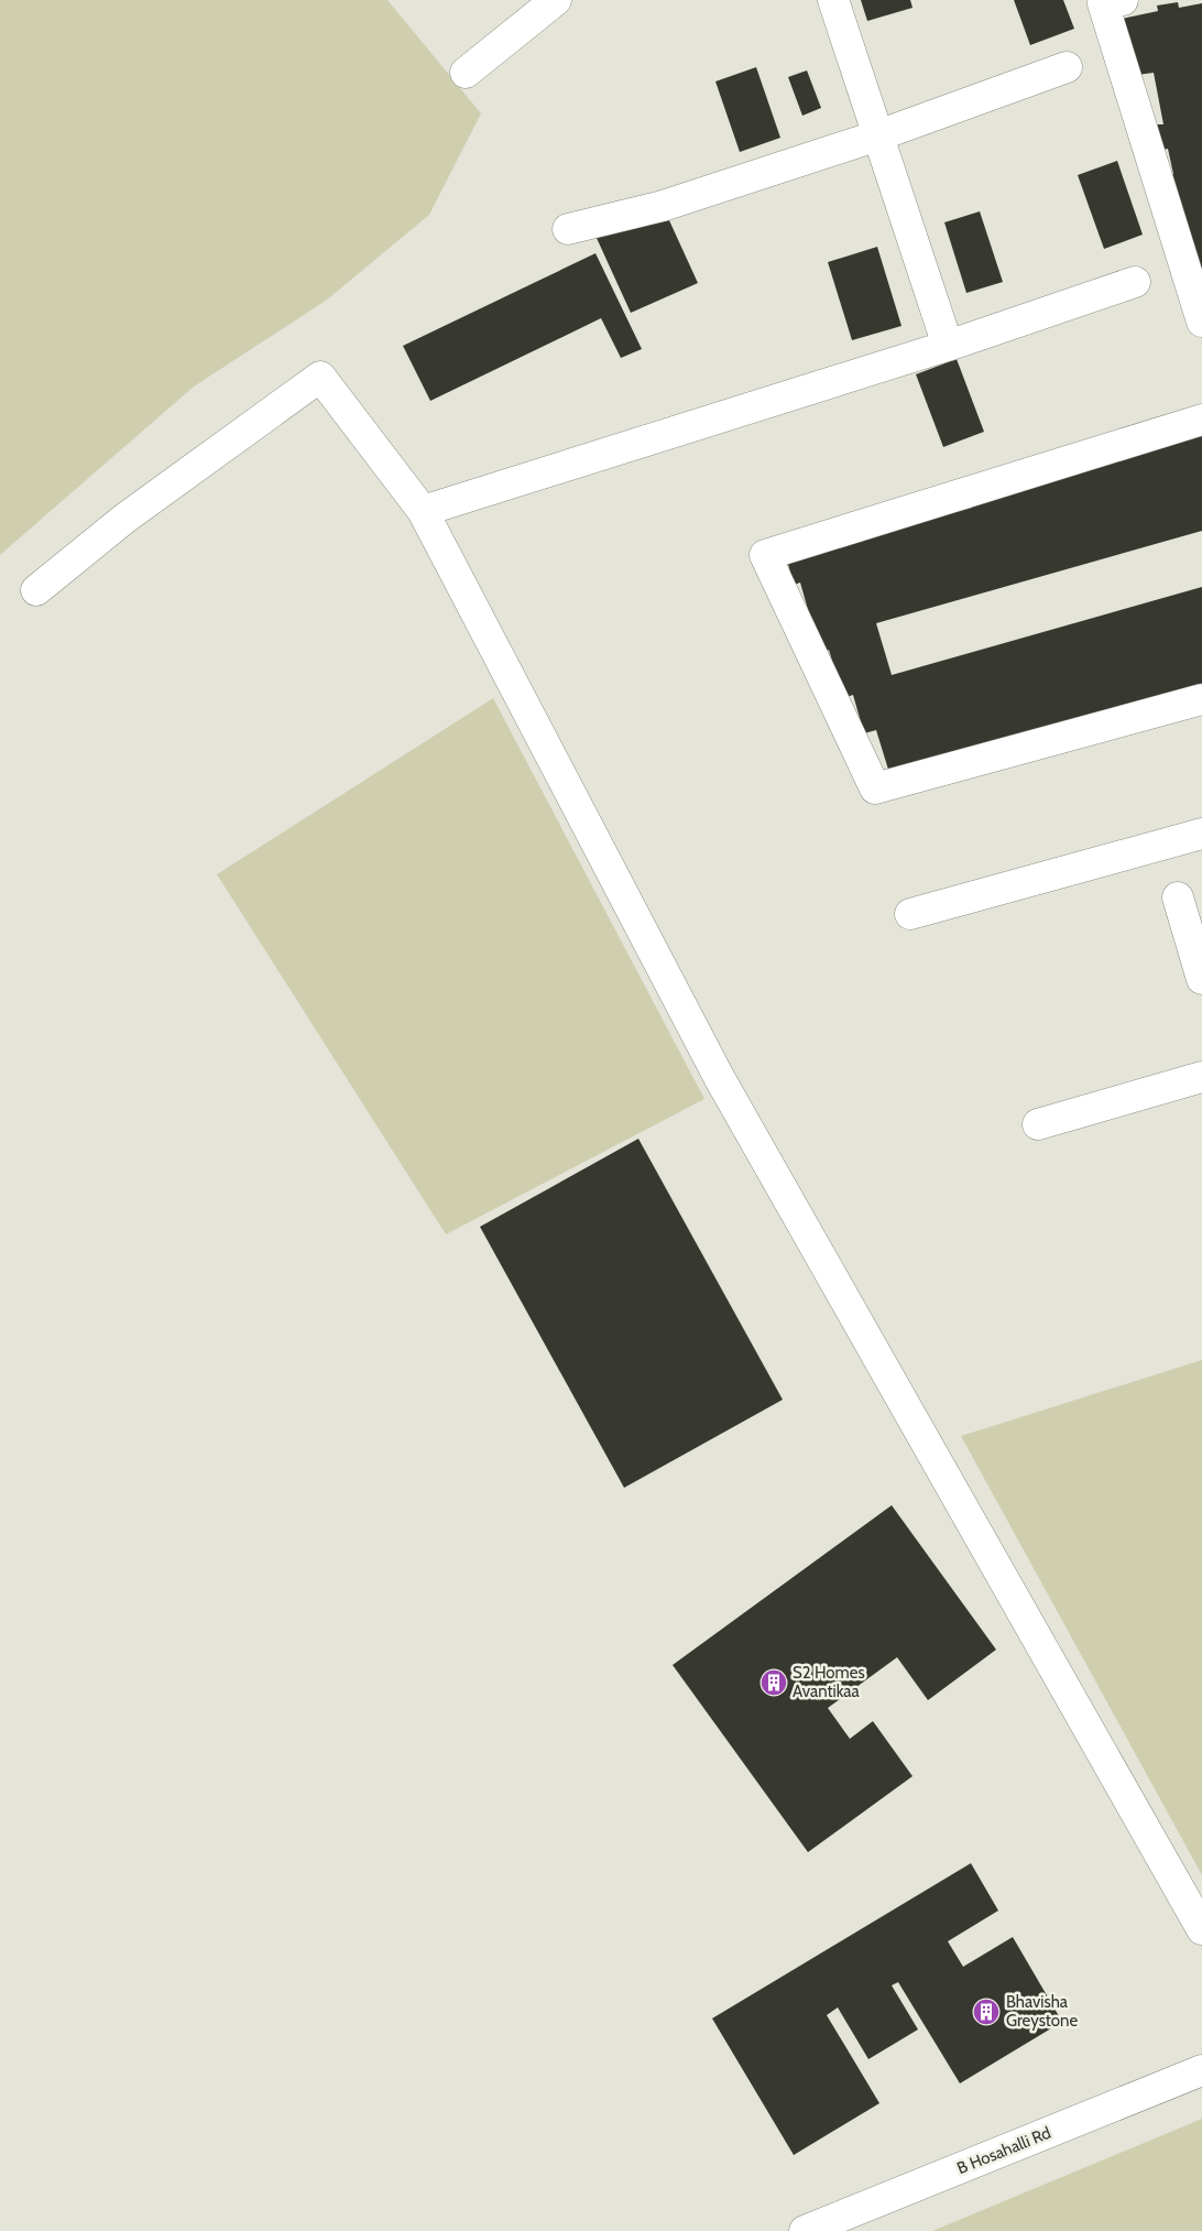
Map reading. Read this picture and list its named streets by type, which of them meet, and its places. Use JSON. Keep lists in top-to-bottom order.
{
  "streets": {
    "street": ["B Hosahalli Rd"]
  },
  "places": {
    "building": ["S2 Homes Avantikaa", "Bhavisha Greystone"]
  }
}
